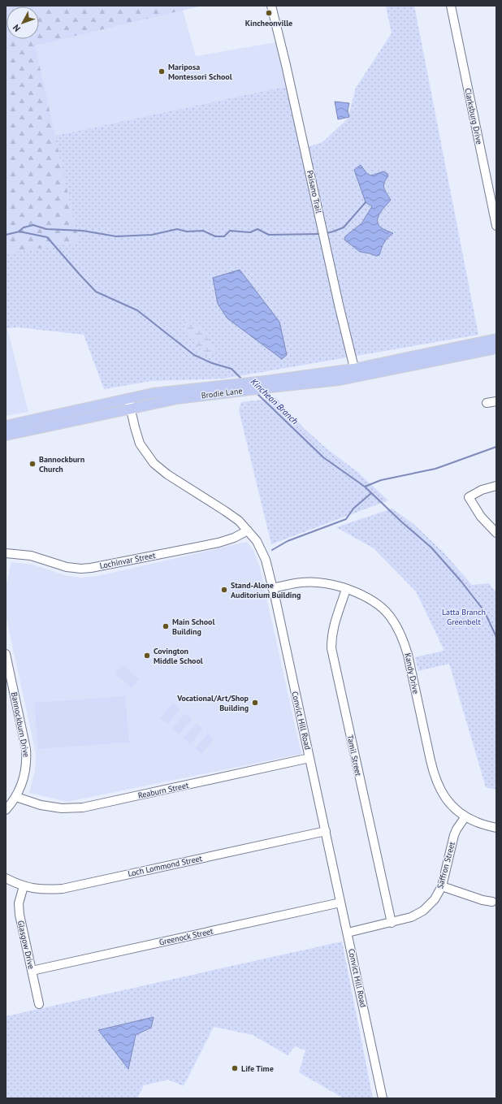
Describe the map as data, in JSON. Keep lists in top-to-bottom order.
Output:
{
  "streets": {
    "main road": ["Brodie Lane"],
    "street": [
      "Clarksburg Drive",
      "Paisano Trail",
      "Lochinvar Street",
      "Kandy Drive",
      "Convict Hill Road",
      "Bannockburn Drive",
      "Tamil Street",
      "Reaburn Street",
      "Saffron Street",
      "Loch Lommond Street",
      "Greenock Street",
      "Glasgow Drive"
    ]
  },
  "crossings": [
    ["Paisano Trail", "Brodie Lane"],
    ["Brodie Lane", "Convict Hill Road"],
    ["Lochinvar Street", "Convict Hill Road"],
    ["Kandy Drive", "Convict Hill Road"],
    ["Kandy Drive", "Tamil Street"],
    ["Kandy Drive", "Saffron Street"],
    ["Convict Hill Road", "Reaburn Street"],
    ["Convict Hill Road", "Saffron Street"],
    ["Convict Hill Road", "Loch Lommond Street"],
    ["Convict Hill Road", "Greenock Street"],
    ["Bannockburn Drive", "Reaburn Street"],
    ["Tamil Street", "Saffron Street"],
    ["Loch Lommond Street", "Glasgow Drive"],
    ["Greenock Street", "Glasgow Drive"]
  ],
  "water": ["Kincheon Branch"],
  "parks": ["Latta Branch Greenbelt"],
  "places": [
    "Kincheonville",
    "Mariposa Montessori School",
    "Bannockburn Church",
    "Stand-Alone Auditorium Building",
    "Main School Building",
    "Covington Middle School",
    "Vocational/Art/Shop Building",
    "Life Time"
  ],
  "north": "bottom left"
}
